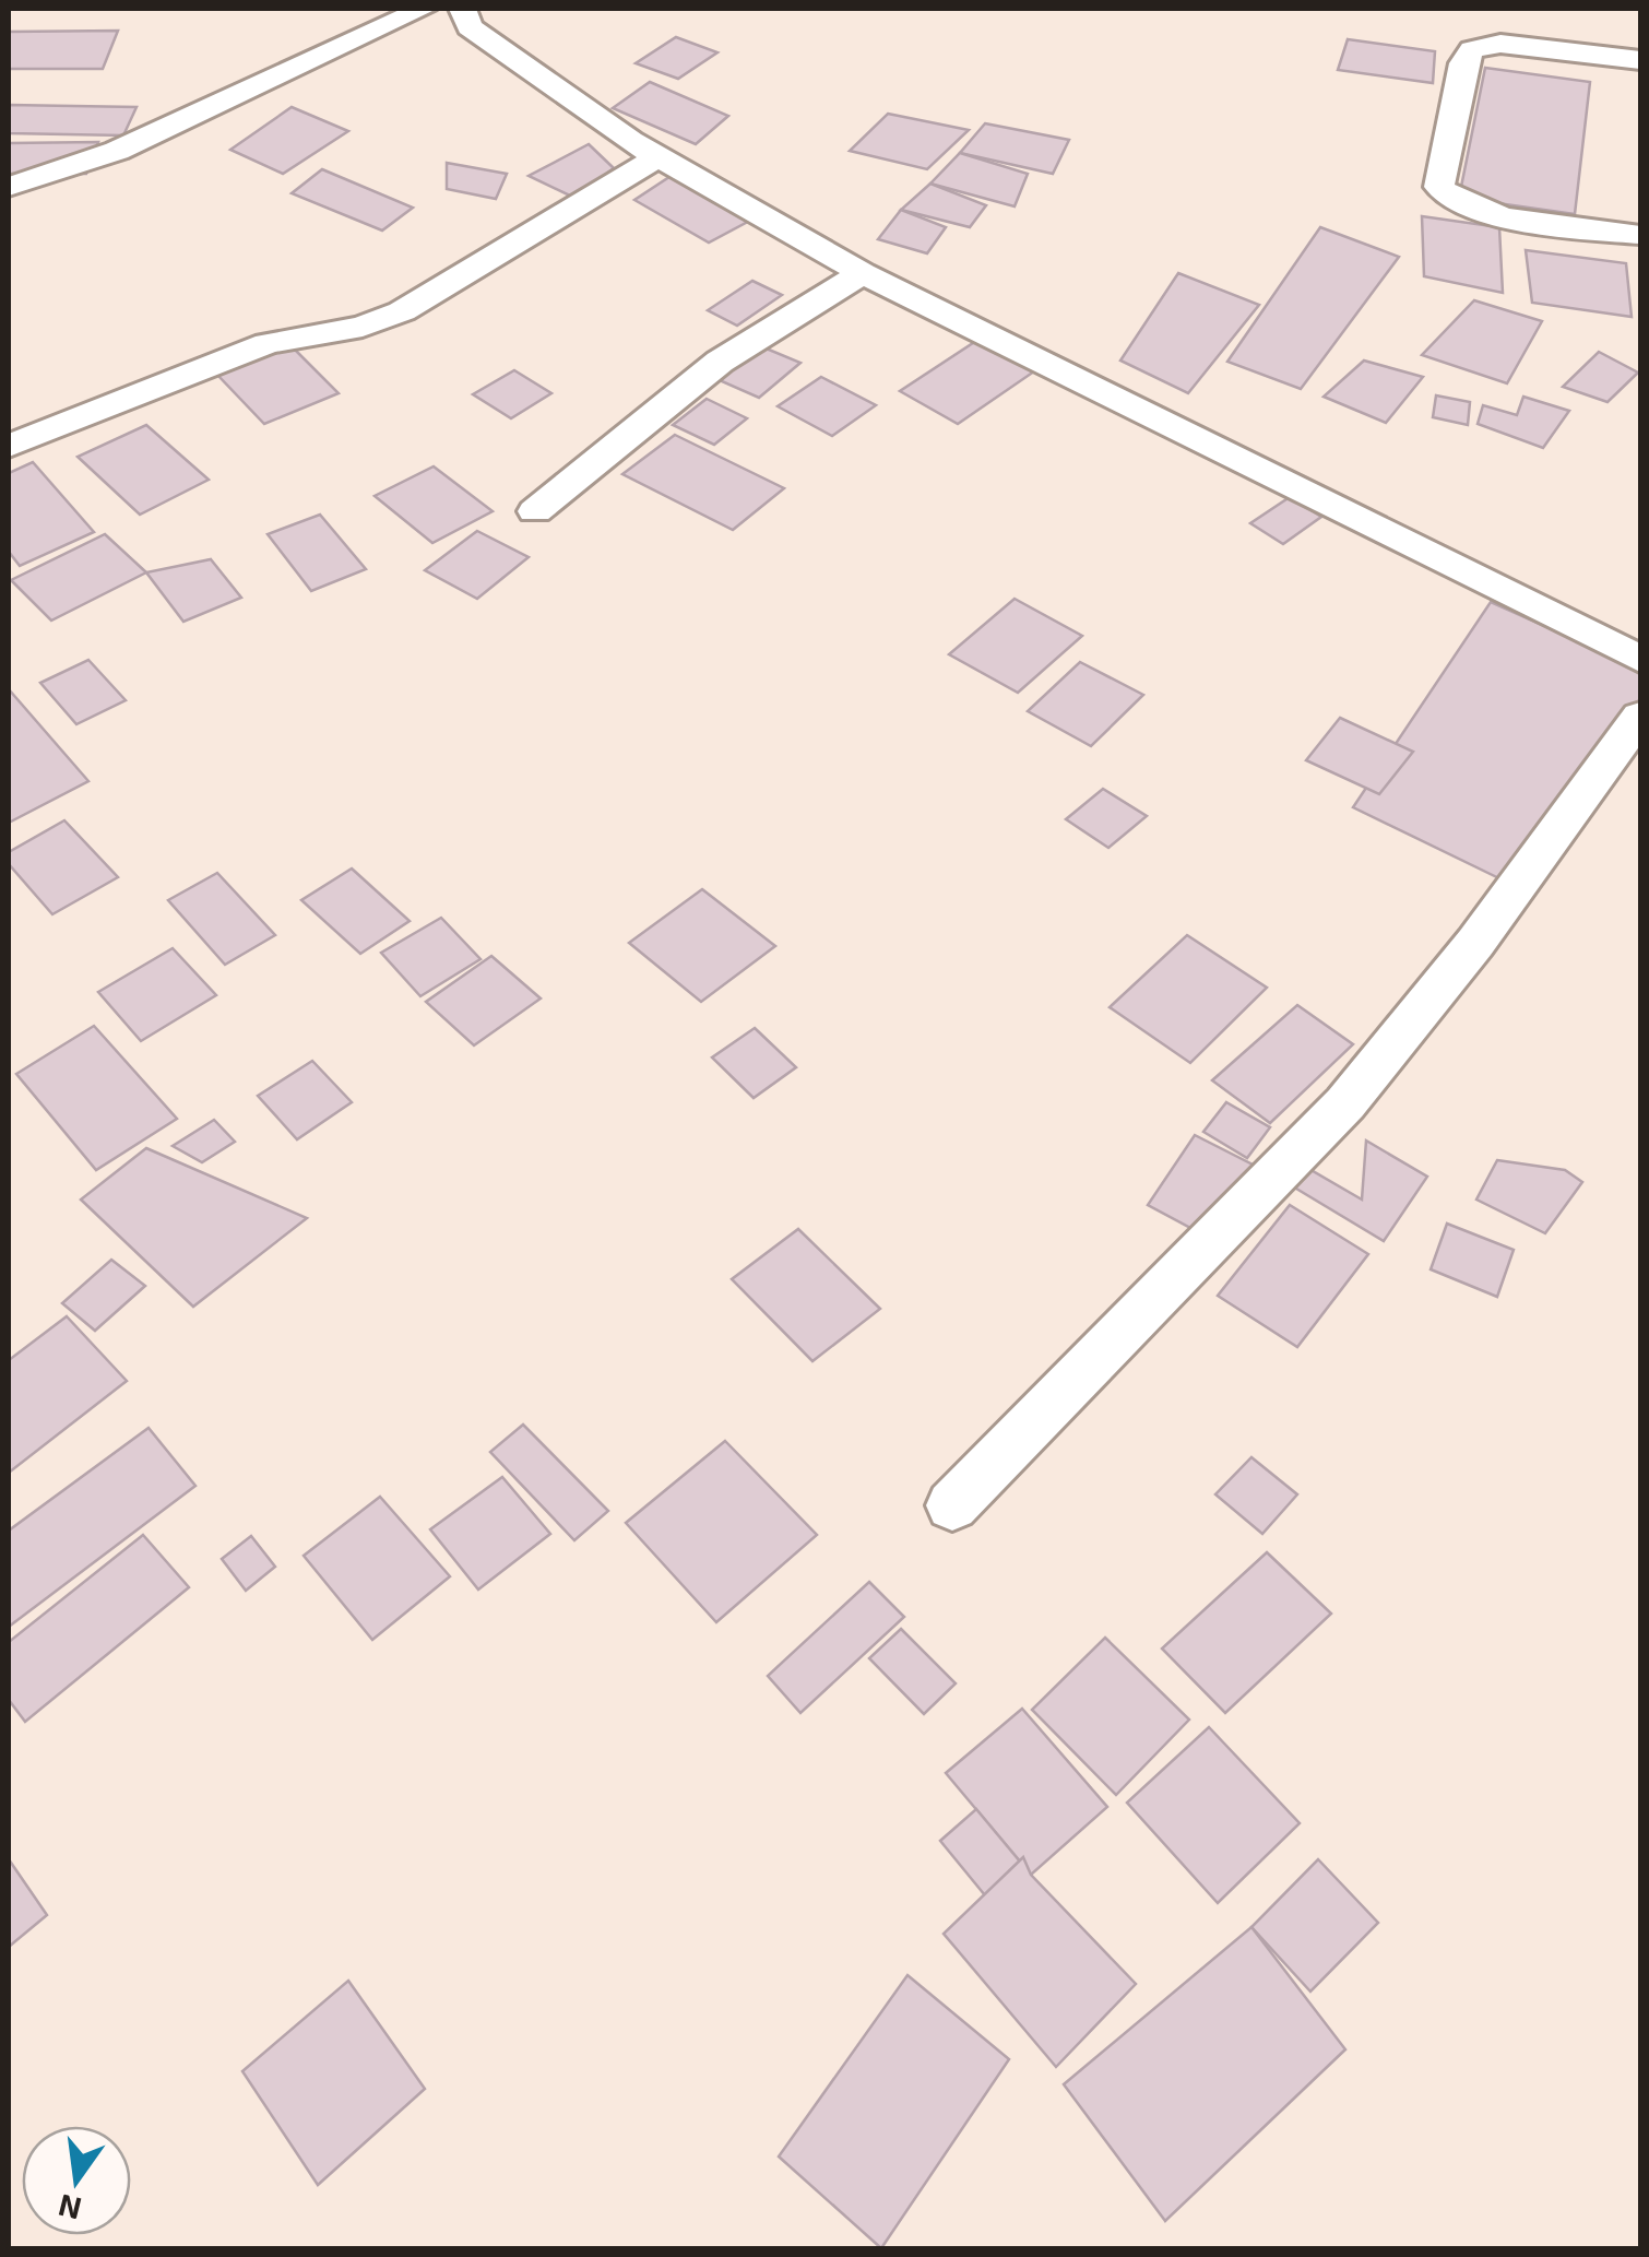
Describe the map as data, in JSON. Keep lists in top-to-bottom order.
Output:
{
  "north": "bottom"
}
